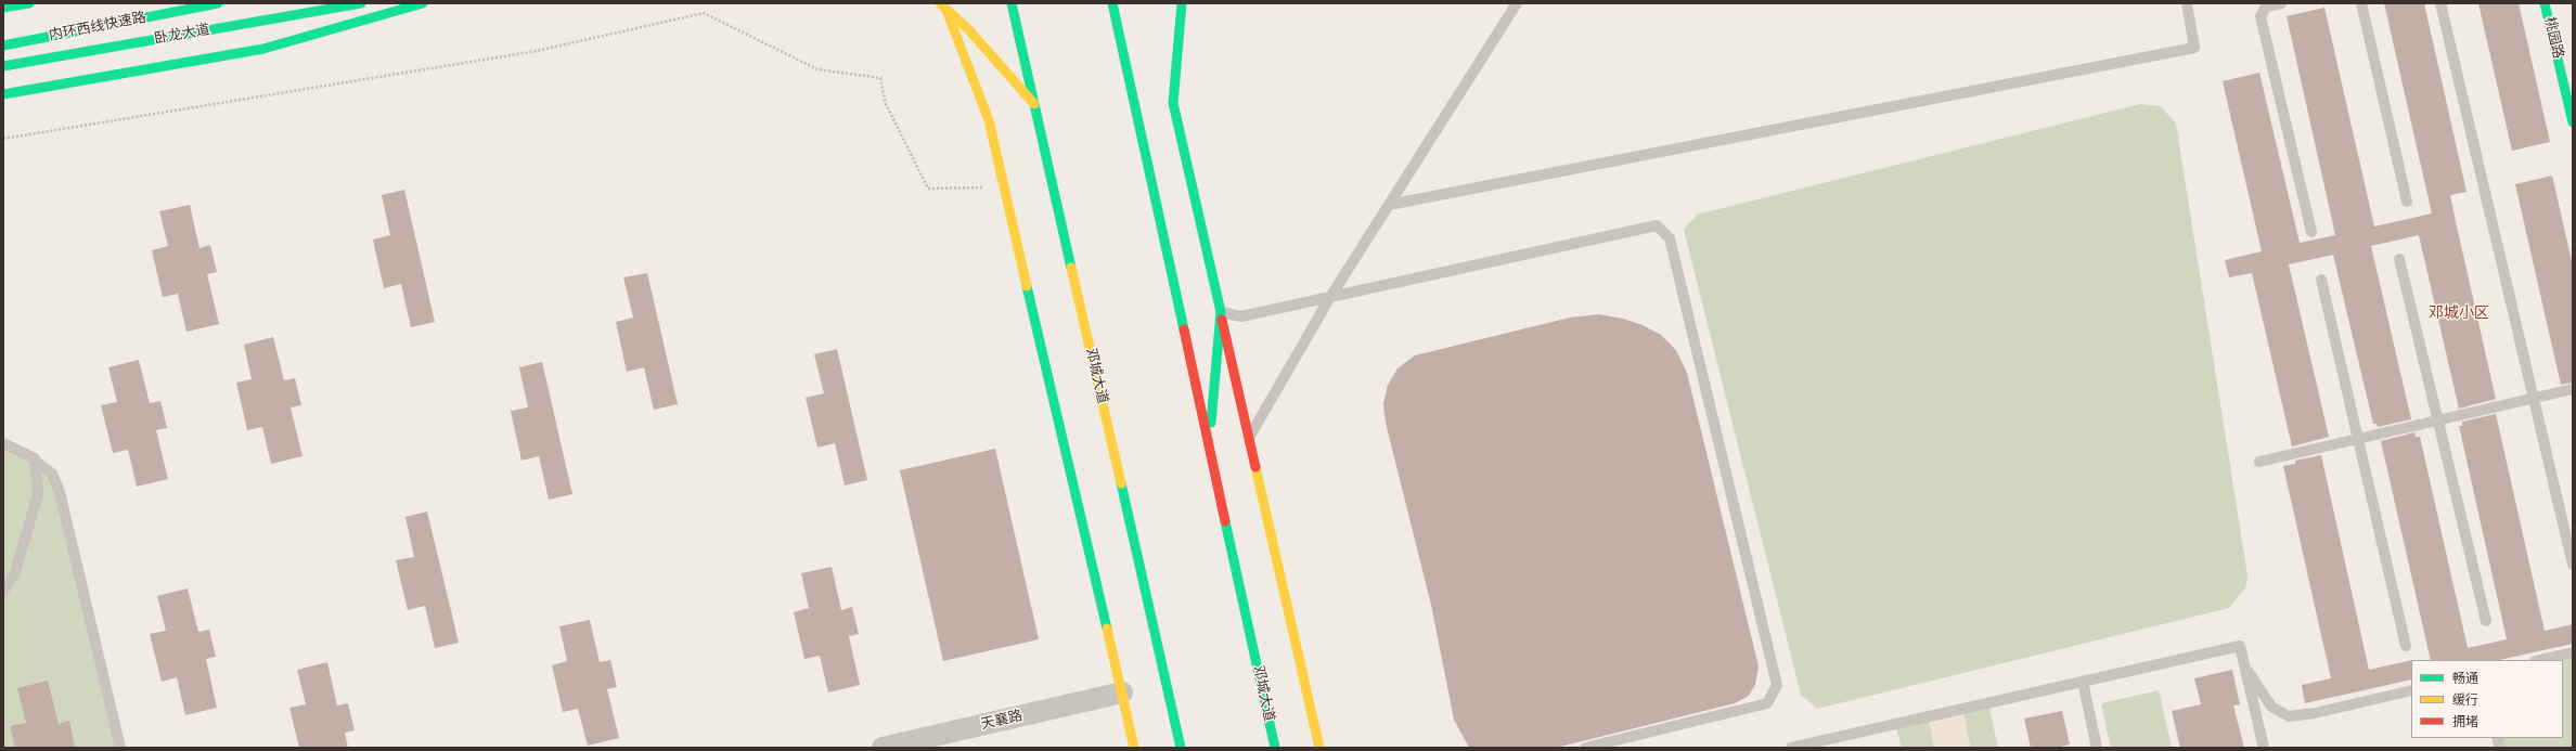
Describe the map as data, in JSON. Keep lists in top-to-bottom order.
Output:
{
  "streets": {
    "main road": [
      "内环西线快速路",
      "卧龙大道",
      "桃园路",
      "邓城大道"
    ],
    "street": ["天襄路"]
  },
  "districts": ["邓城小区"],
  "legend": ["畅通", "缓行", "拥堵"]
}
